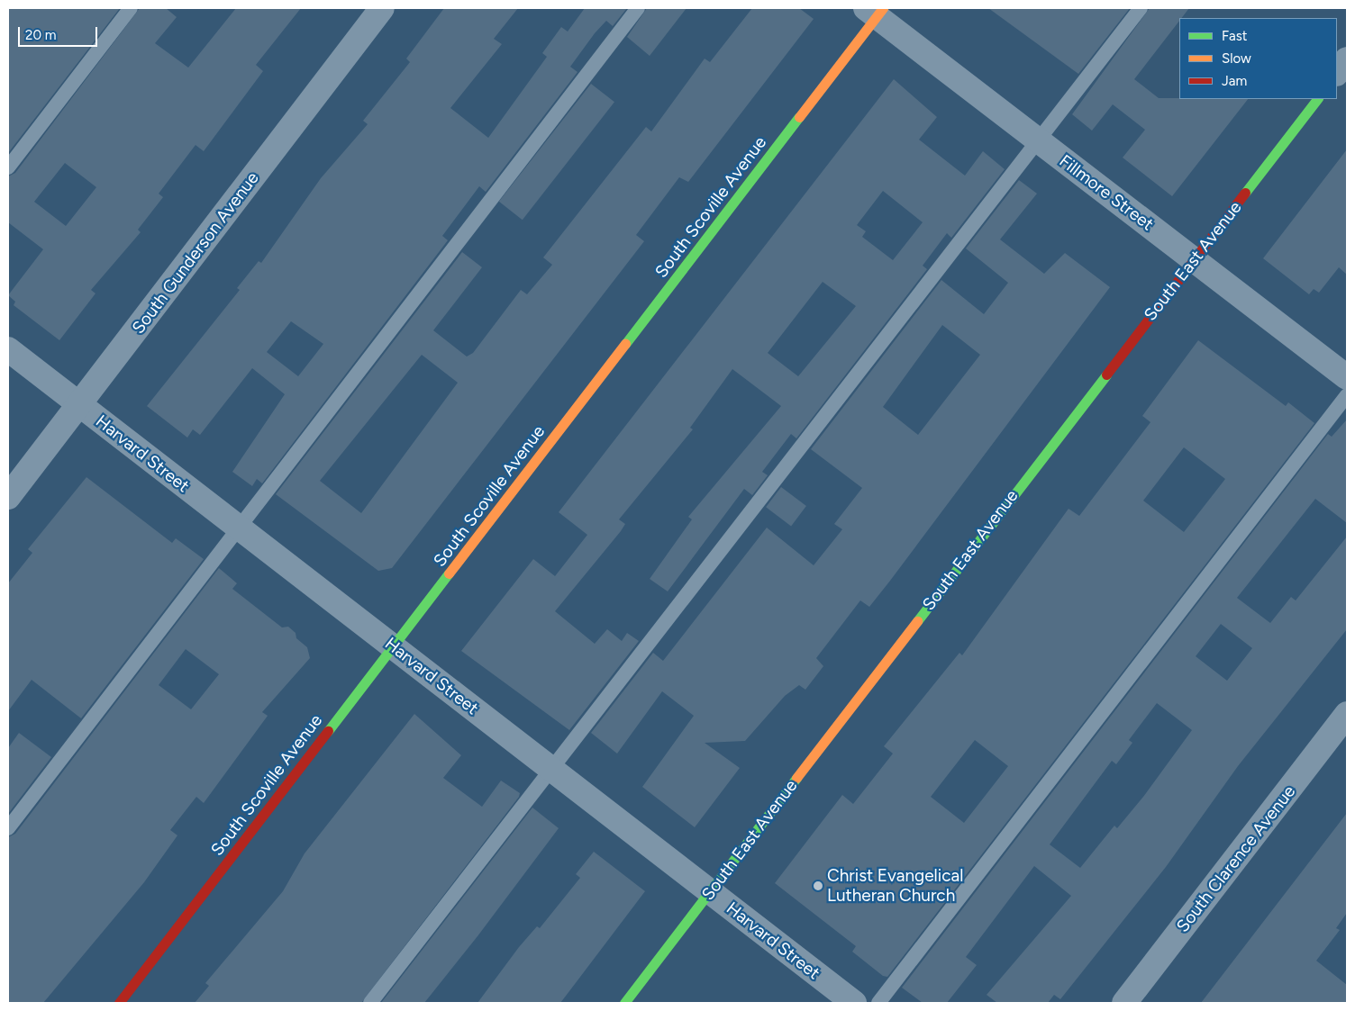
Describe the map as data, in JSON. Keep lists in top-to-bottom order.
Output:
{
  "streets": {
    "street": [
      "Fillmore Street",
      "South Scoville Avenue",
      "South Gunderson Avenue",
      "South East Avenue",
      "Harvard Street",
      "South Clarence Avenue"
    ]
  },
  "crossings": [
    ["Fillmore Street", "South Scoville Avenue"],
    ["Fillmore Street", "South East Avenue"],
    ["South Scoville Avenue", "Harvard Street"],
    ["South Gunderson Avenue", "Harvard Street"],
    ["South East Avenue", "Harvard Street"]
  ],
  "places": ["Christ Evangelical Lutheran Church"],
  "legend": ["Fast", "Slow", "Jam"],
  "scale_bar": "20 m"
}
